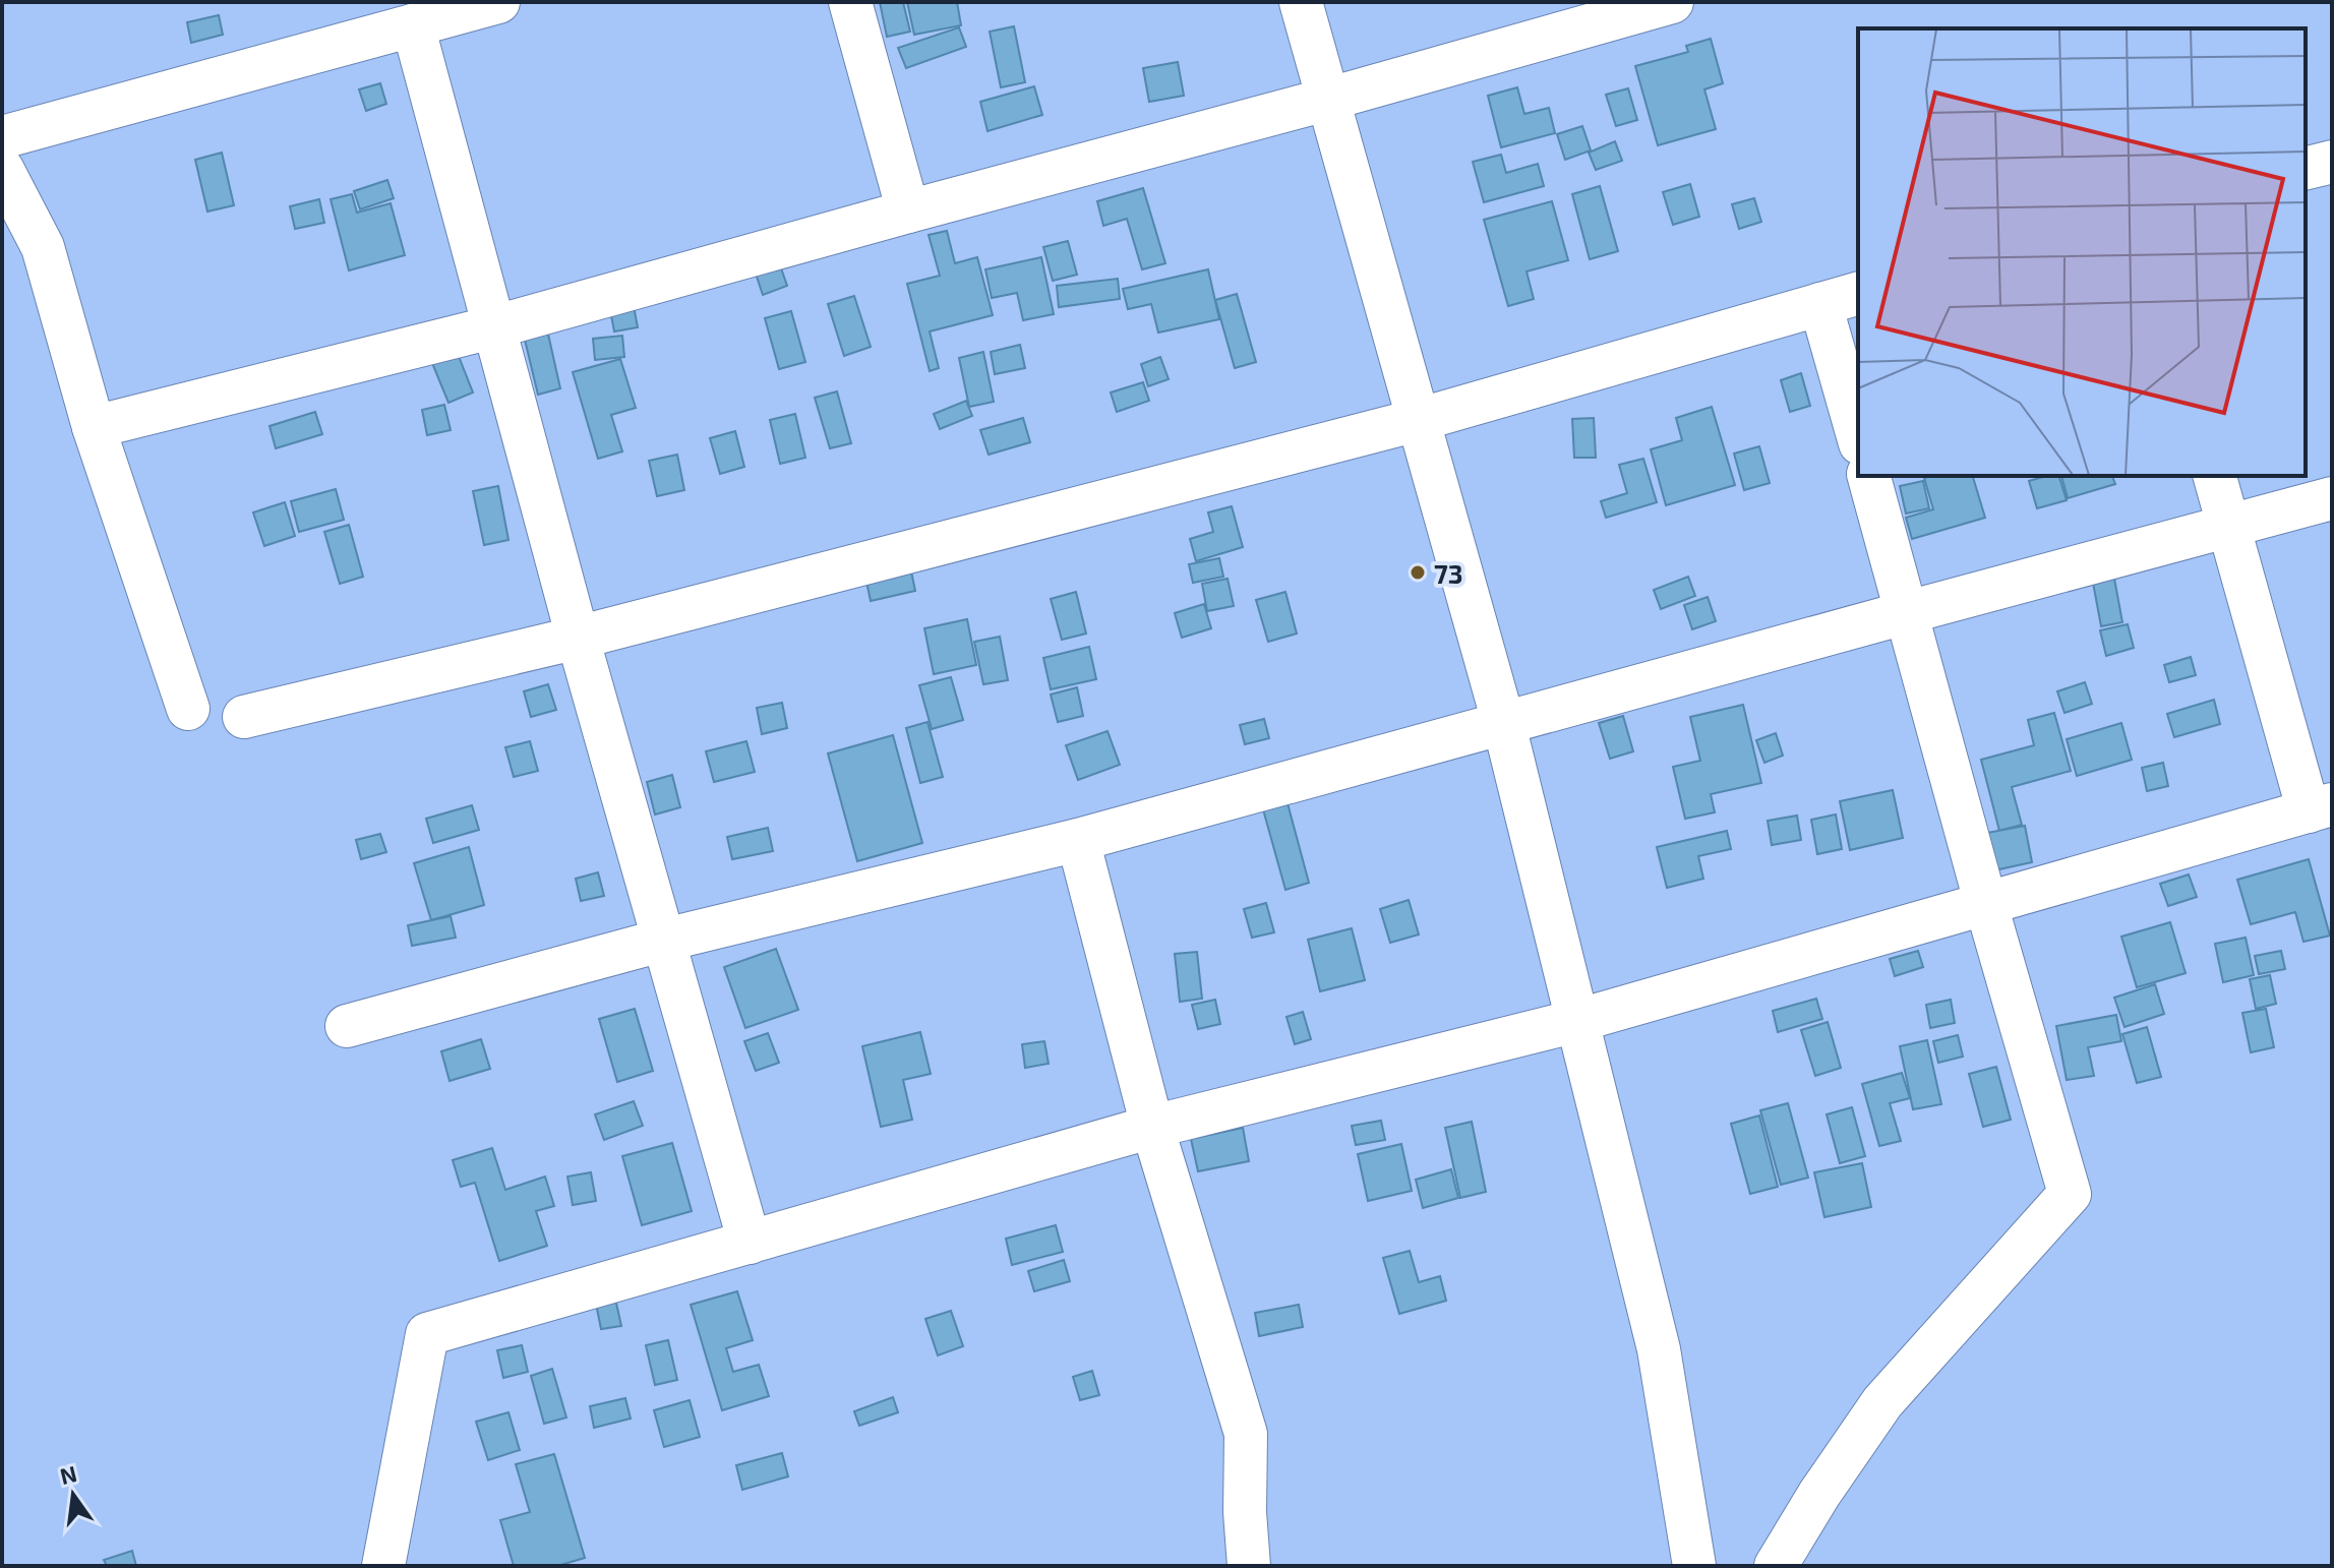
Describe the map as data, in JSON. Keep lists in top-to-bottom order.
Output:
{
  "places": ["73"],
  "north": "top"
}
